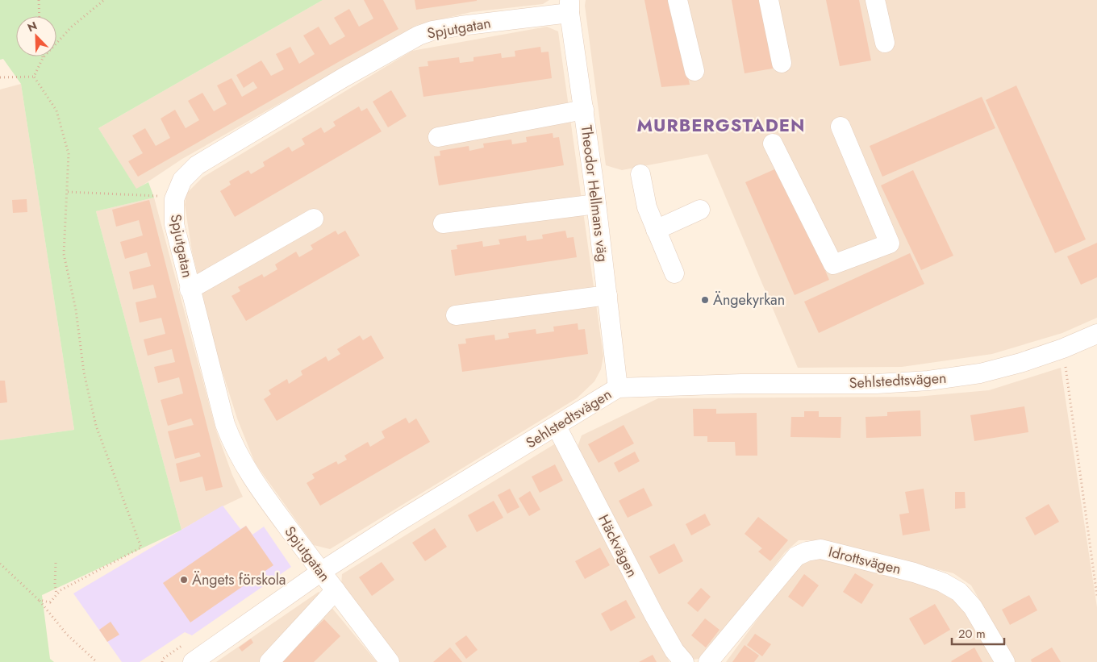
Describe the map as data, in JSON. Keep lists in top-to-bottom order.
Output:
{
  "streets": {
    "street": [
      "Spjutgatan",
      "Theodor Hellmans väg",
      "Sehlstedtsvägen",
      "Häckvägen",
      "Idrottsvägen"
    ]
  },
  "crossings": [
    ["Spjutgatan", "Theodor Hellmans väg"],
    ["Spjutgatan", "Sehlstedtsvägen"],
    ["Theodor Hellmans väg", "Sehlstedtsvägen"],
    ["Sehlstedtsvägen", "Häckvägen"]
  ],
  "districts": ["MURBERGSTADEN"],
  "places": ["Ängekyrkan", "Ängets förskola"],
  "scale_bar": "20 m",
  "north": "top left"
}
